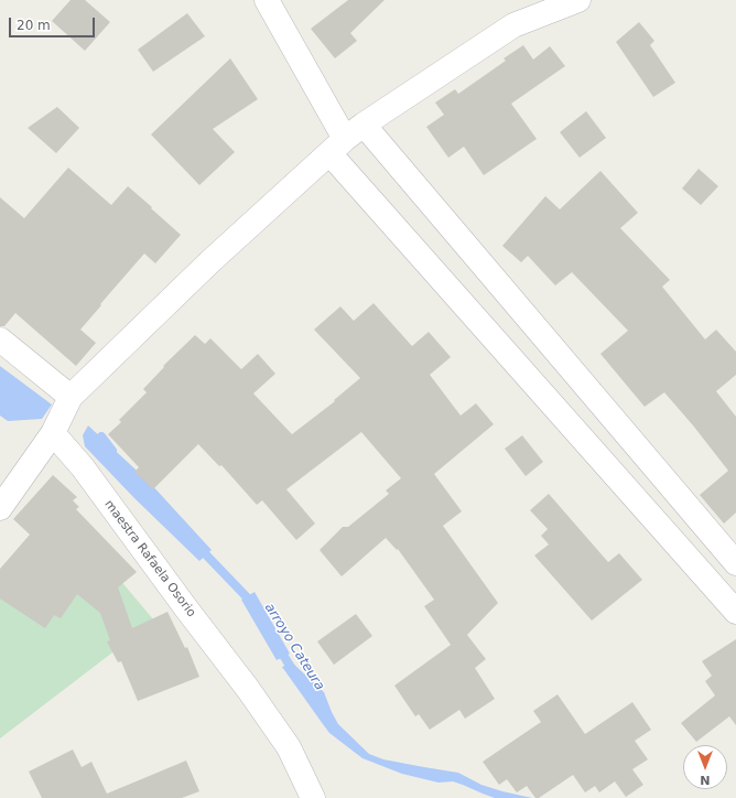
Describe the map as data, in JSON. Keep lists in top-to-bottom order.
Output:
{
  "streets": {
    "street": ["maestra Rafaela Osorio"]
  },
  "water": ["arroyo Cateura"],
  "scale_bar": "20 m",
  "north": "bottom"
}
